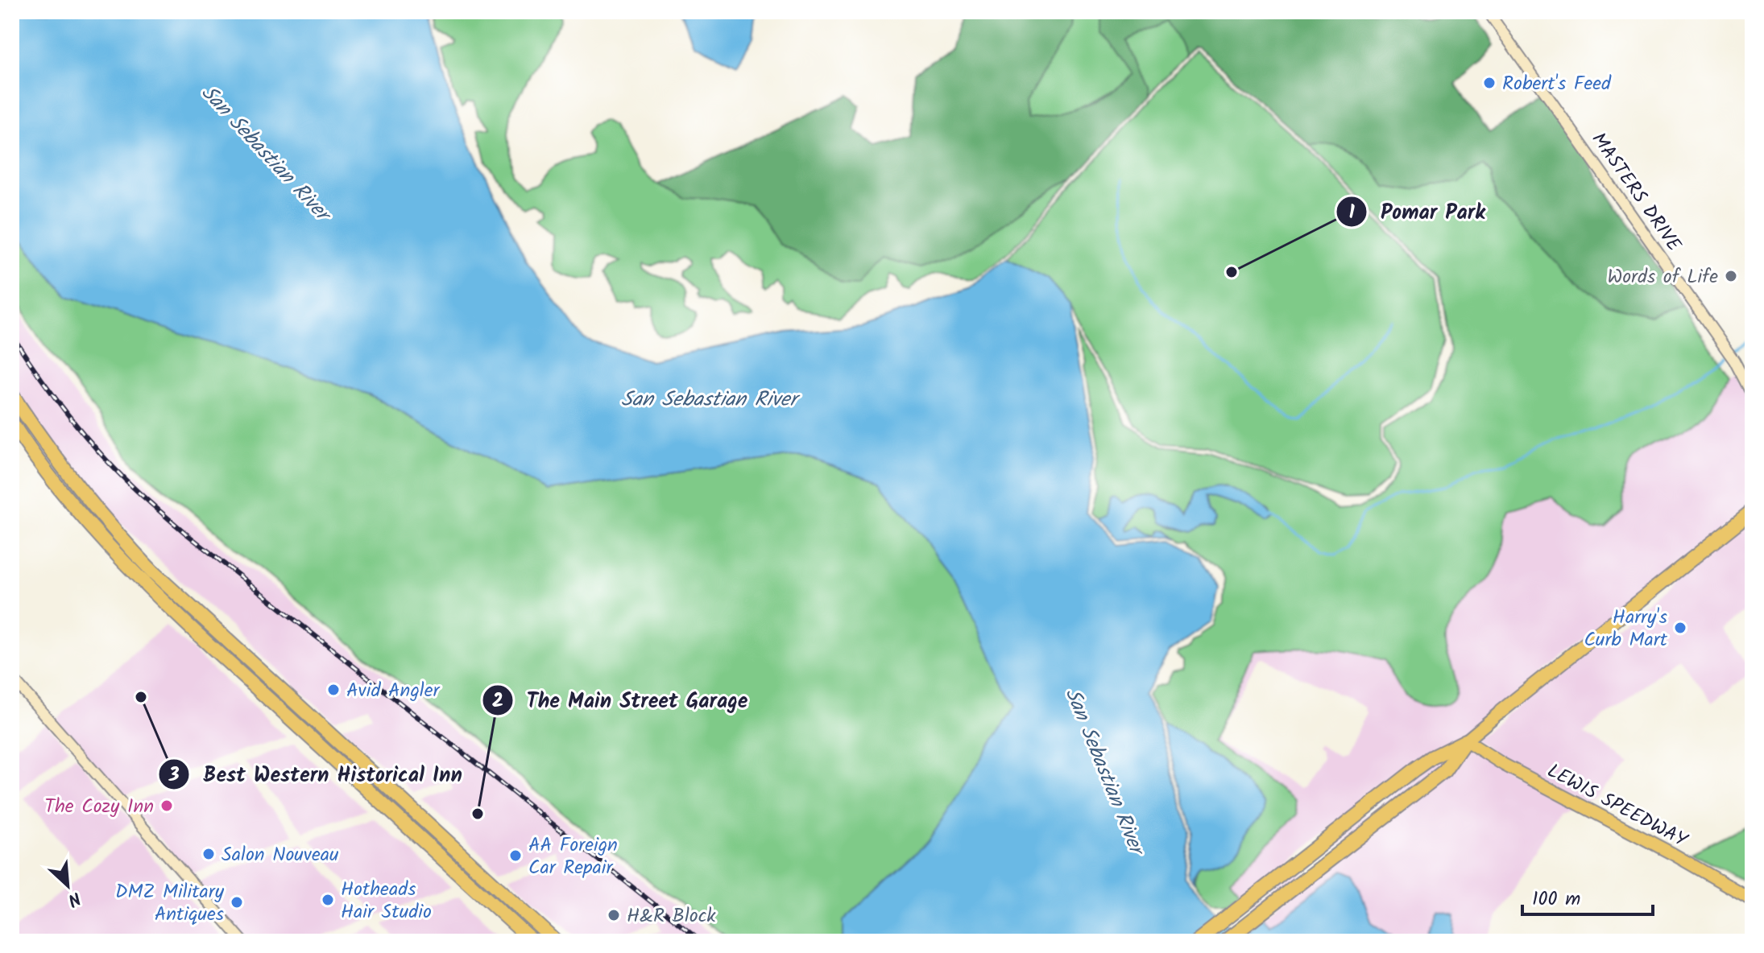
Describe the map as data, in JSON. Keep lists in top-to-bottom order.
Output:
{
  "streets": {
    "main road": ["LEWIS SPEEDWAY"],
    "street": ["MASTERS DRIVE"]
  },
  "water": ["San Sebastian River"],
  "places": [
    "Robert's Feed",
    "Pomar Park",
    "Words of Life",
    "Harry's Curb Mart",
    "Avid Angler",
    "Best Western Historical Inn",
    "The Cozy Inn",
    "The Main Street Garage",
    "Salon Nouveau",
    "AA Foreign Car Repair",
    "Hotheads Hair Studio",
    "DMZ Military Antiques",
    "H&R Block"
  ],
  "scale_bar": "100 m",
  "north": "bottom right"
}
